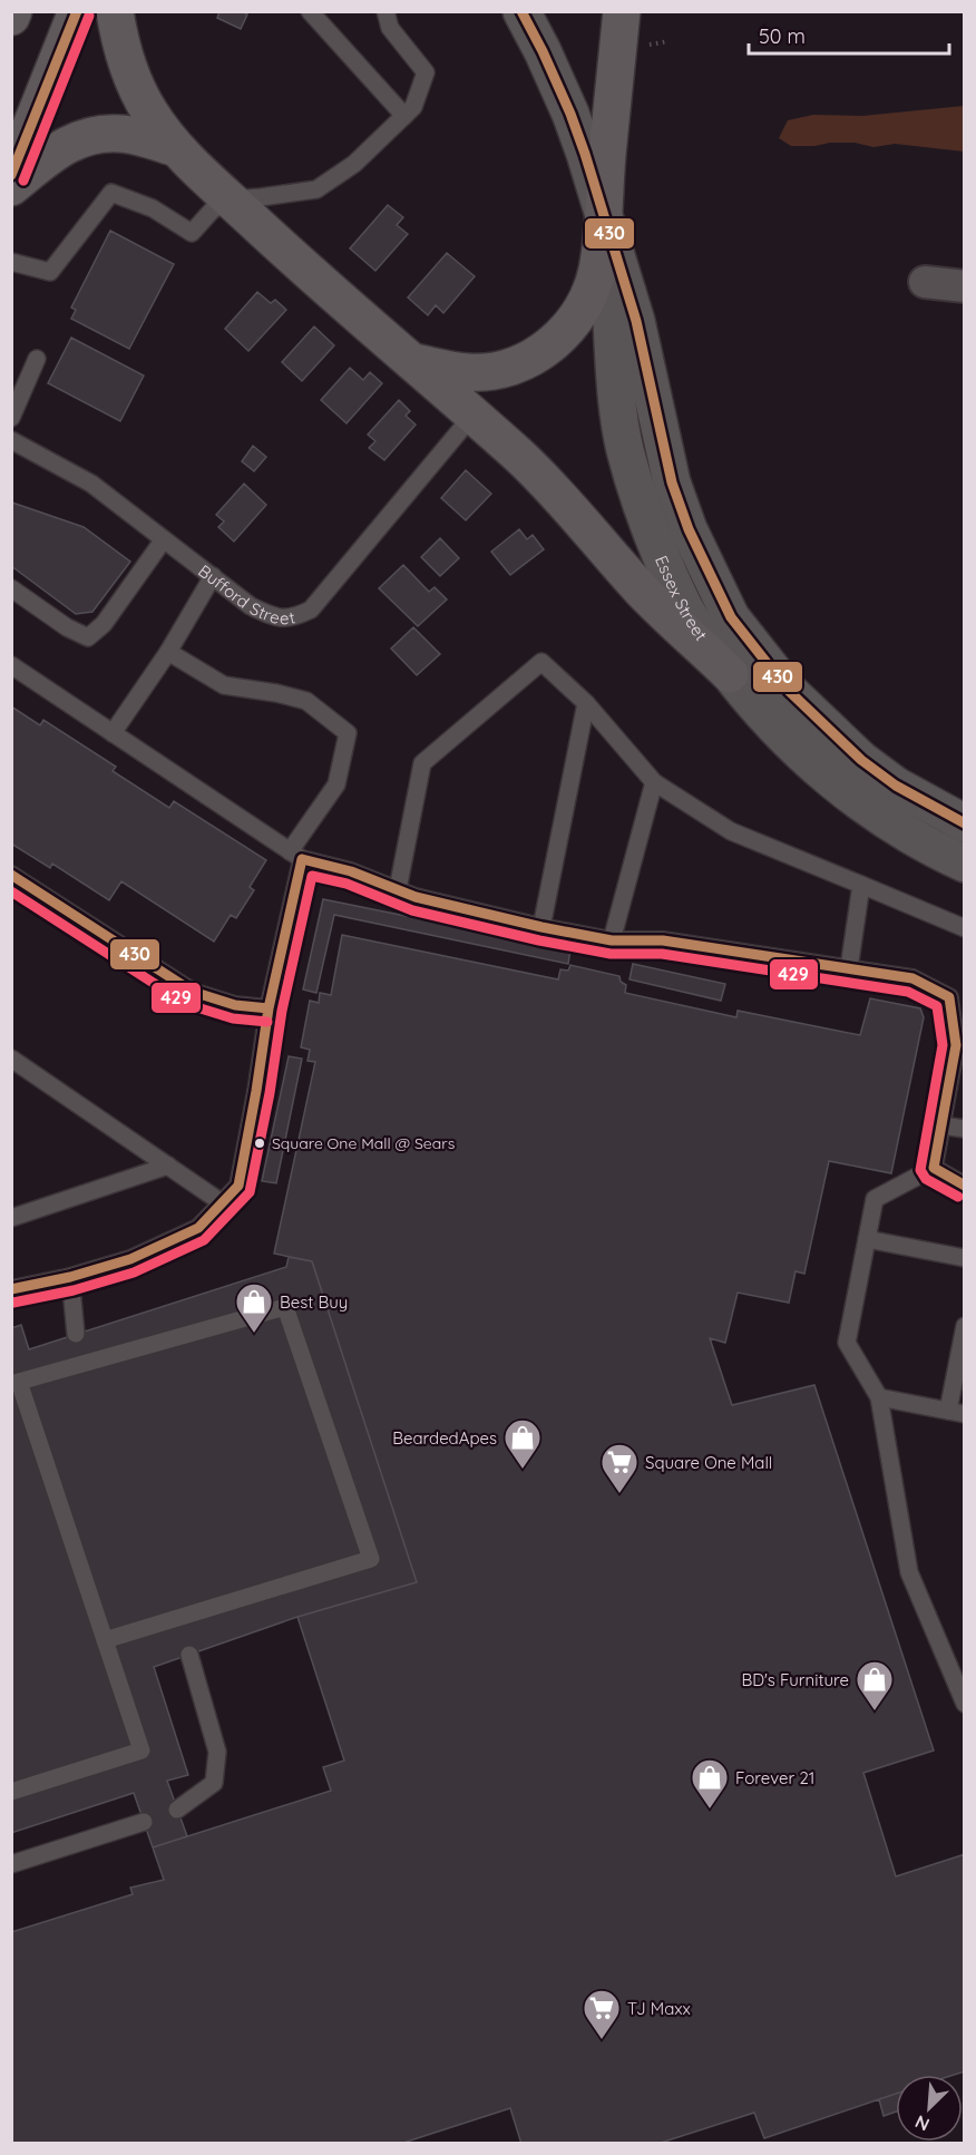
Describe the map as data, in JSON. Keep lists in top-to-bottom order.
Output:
{
  "streets": {
    "main road": ["Essex Street"],
    "lane": ["Bufford Street"]
  },
  "places": {
    "other": ["Square One Mall @ Sears"],
    "shop": [
      "Best Buy",
      "BeardedApes",
      "BD's Furniture",
      "Forever 21"
    ],
    "supermarket": ["Square One Mall", "TJ Maxx"]
  },
  "lines": ["transit line 430", "transit line 429"],
  "scale_bar": "50 m",
  "north": "bottom left"
}
